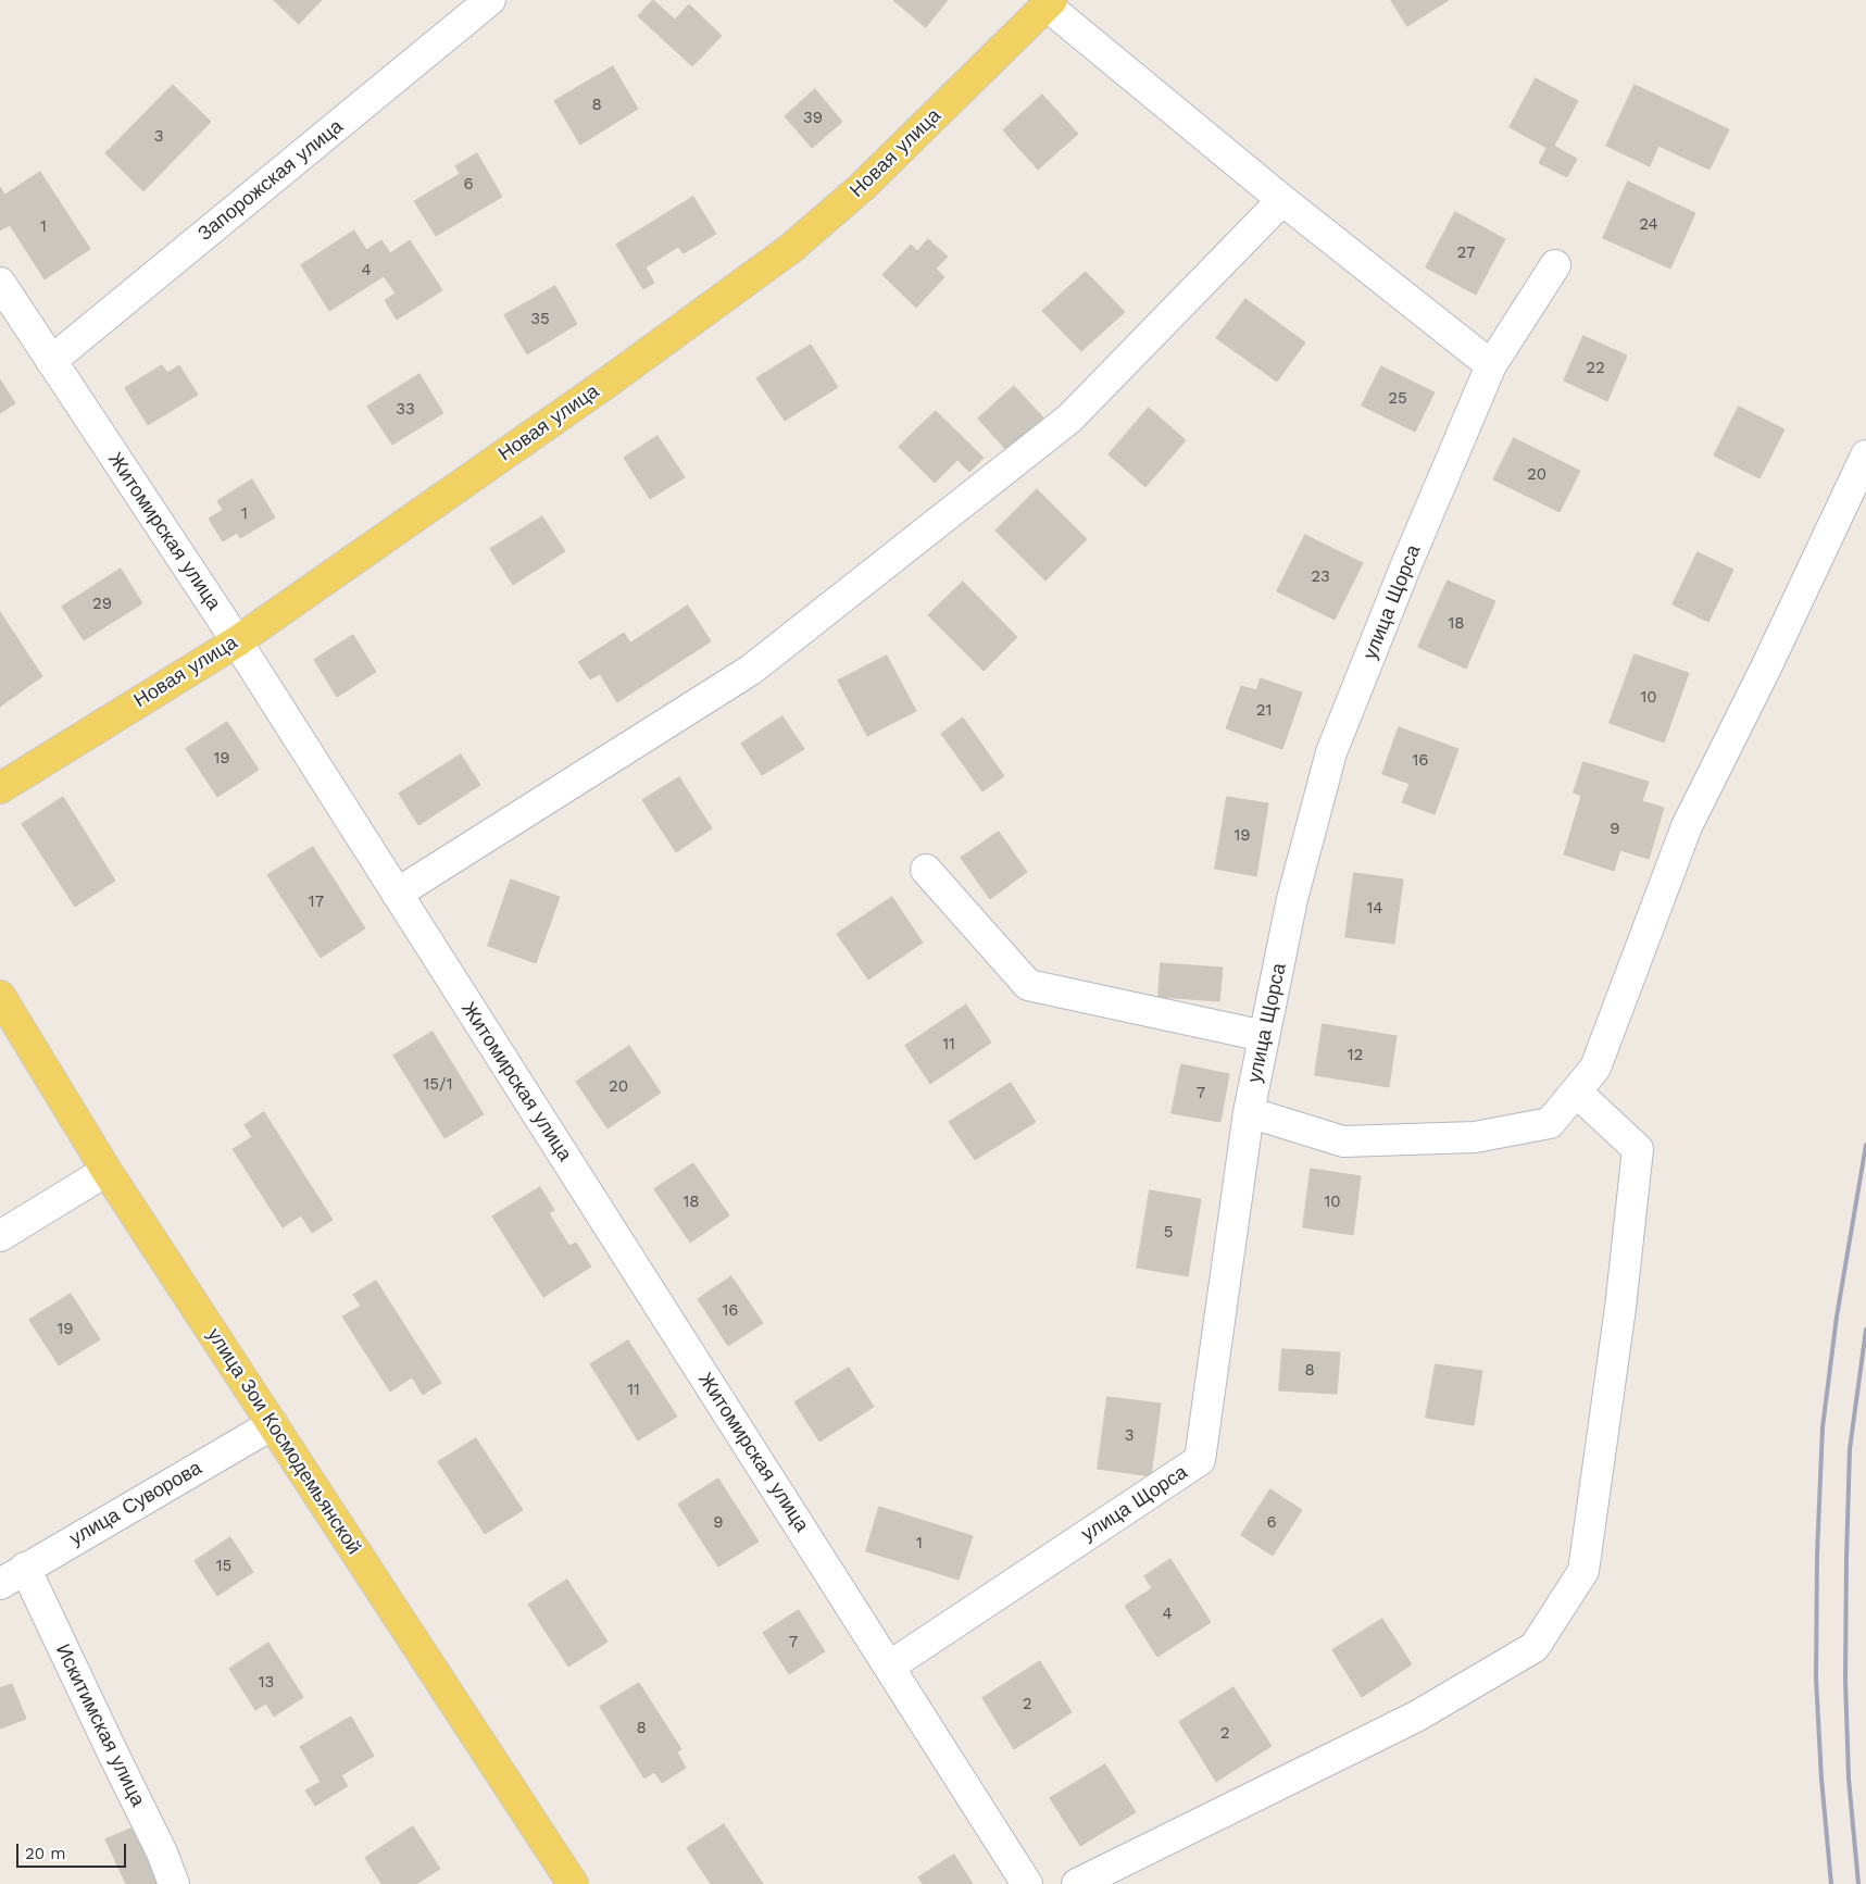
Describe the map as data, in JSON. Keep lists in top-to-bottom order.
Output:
{
  "streets": {
    "main road": ["Новая улица", "улица Зои Космодемьянской"],
    "street": [
      "Запорожская улица",
      "Житомирская улица",
      "улица Щорса",
      "улица Суворова",
      "Искитимская улица"
    ]
  },
  "crossings": [
    ["Новая улица", "Житомирская улица"],
    ["Запорожская улица", "Житомирская улица"],
    ["Житомирская улица", "улица Щорса"],
    ["улица Зои Космодемьянской", "улица Суворова"],
    ["улица Суворова", "Искитимская улица"]
  ],
  "house_numbers": [
    "8",
    "39",
    "3",
    "6",
    "24",
    "1",
    "27",
    "4",
    "35",
    "22",
    "25",
    "33",
    "20",
    "1",
    "23",
    "29",
    "18",
    "10",
    "21",
    "19",
    "16",
    "9",
    "19",
    "17",
    "14",
    "11",
    "12",
    "15/1",
    "20",
    "7",
    "18",
    "10",
    "5",
    "16",
    "19",
    "8",
    "11",
    "3",
    "9",
    "6",
    "1",
    "15",
    "4",
    "7",
    "13",
    "2",
    "8",
    "2"
  ],
  "scale_bar": "20 m"
}
